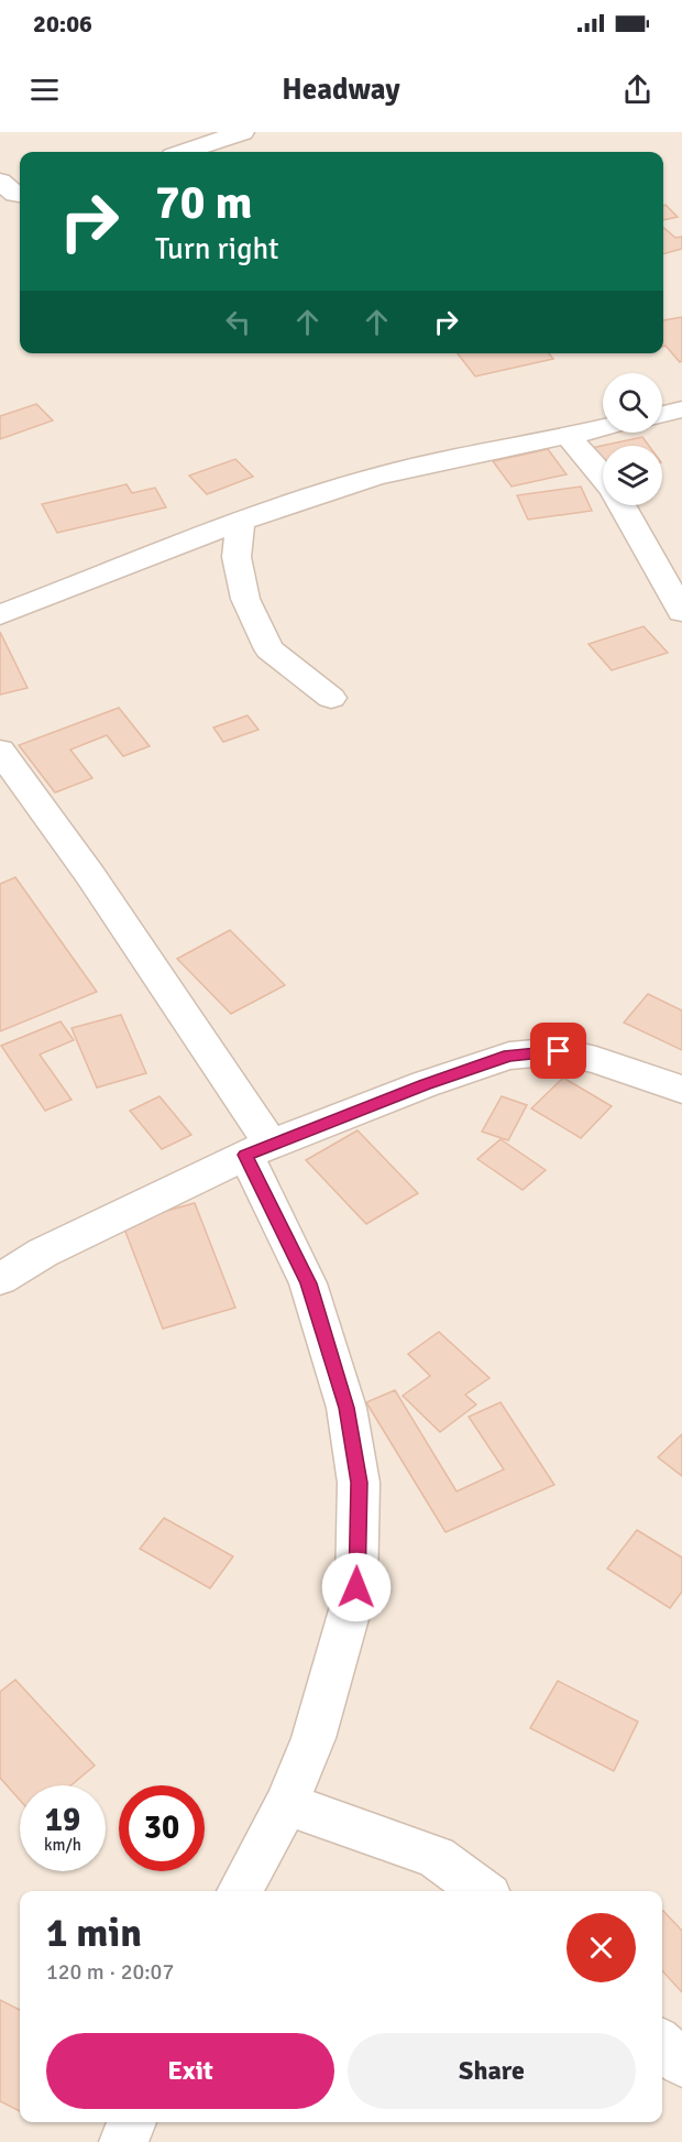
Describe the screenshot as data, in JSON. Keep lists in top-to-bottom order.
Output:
{
  "page": {
    "status": "20:06",
    "header": "Headway",
    "turn": ["70 m", "Turn right"],
    "speed": "19 km/h",
    "limit": "30",
    "heading": ["1 min", "120 m · 20:07"],
    "buttons": ["Exit", "Share"]
  }
}
